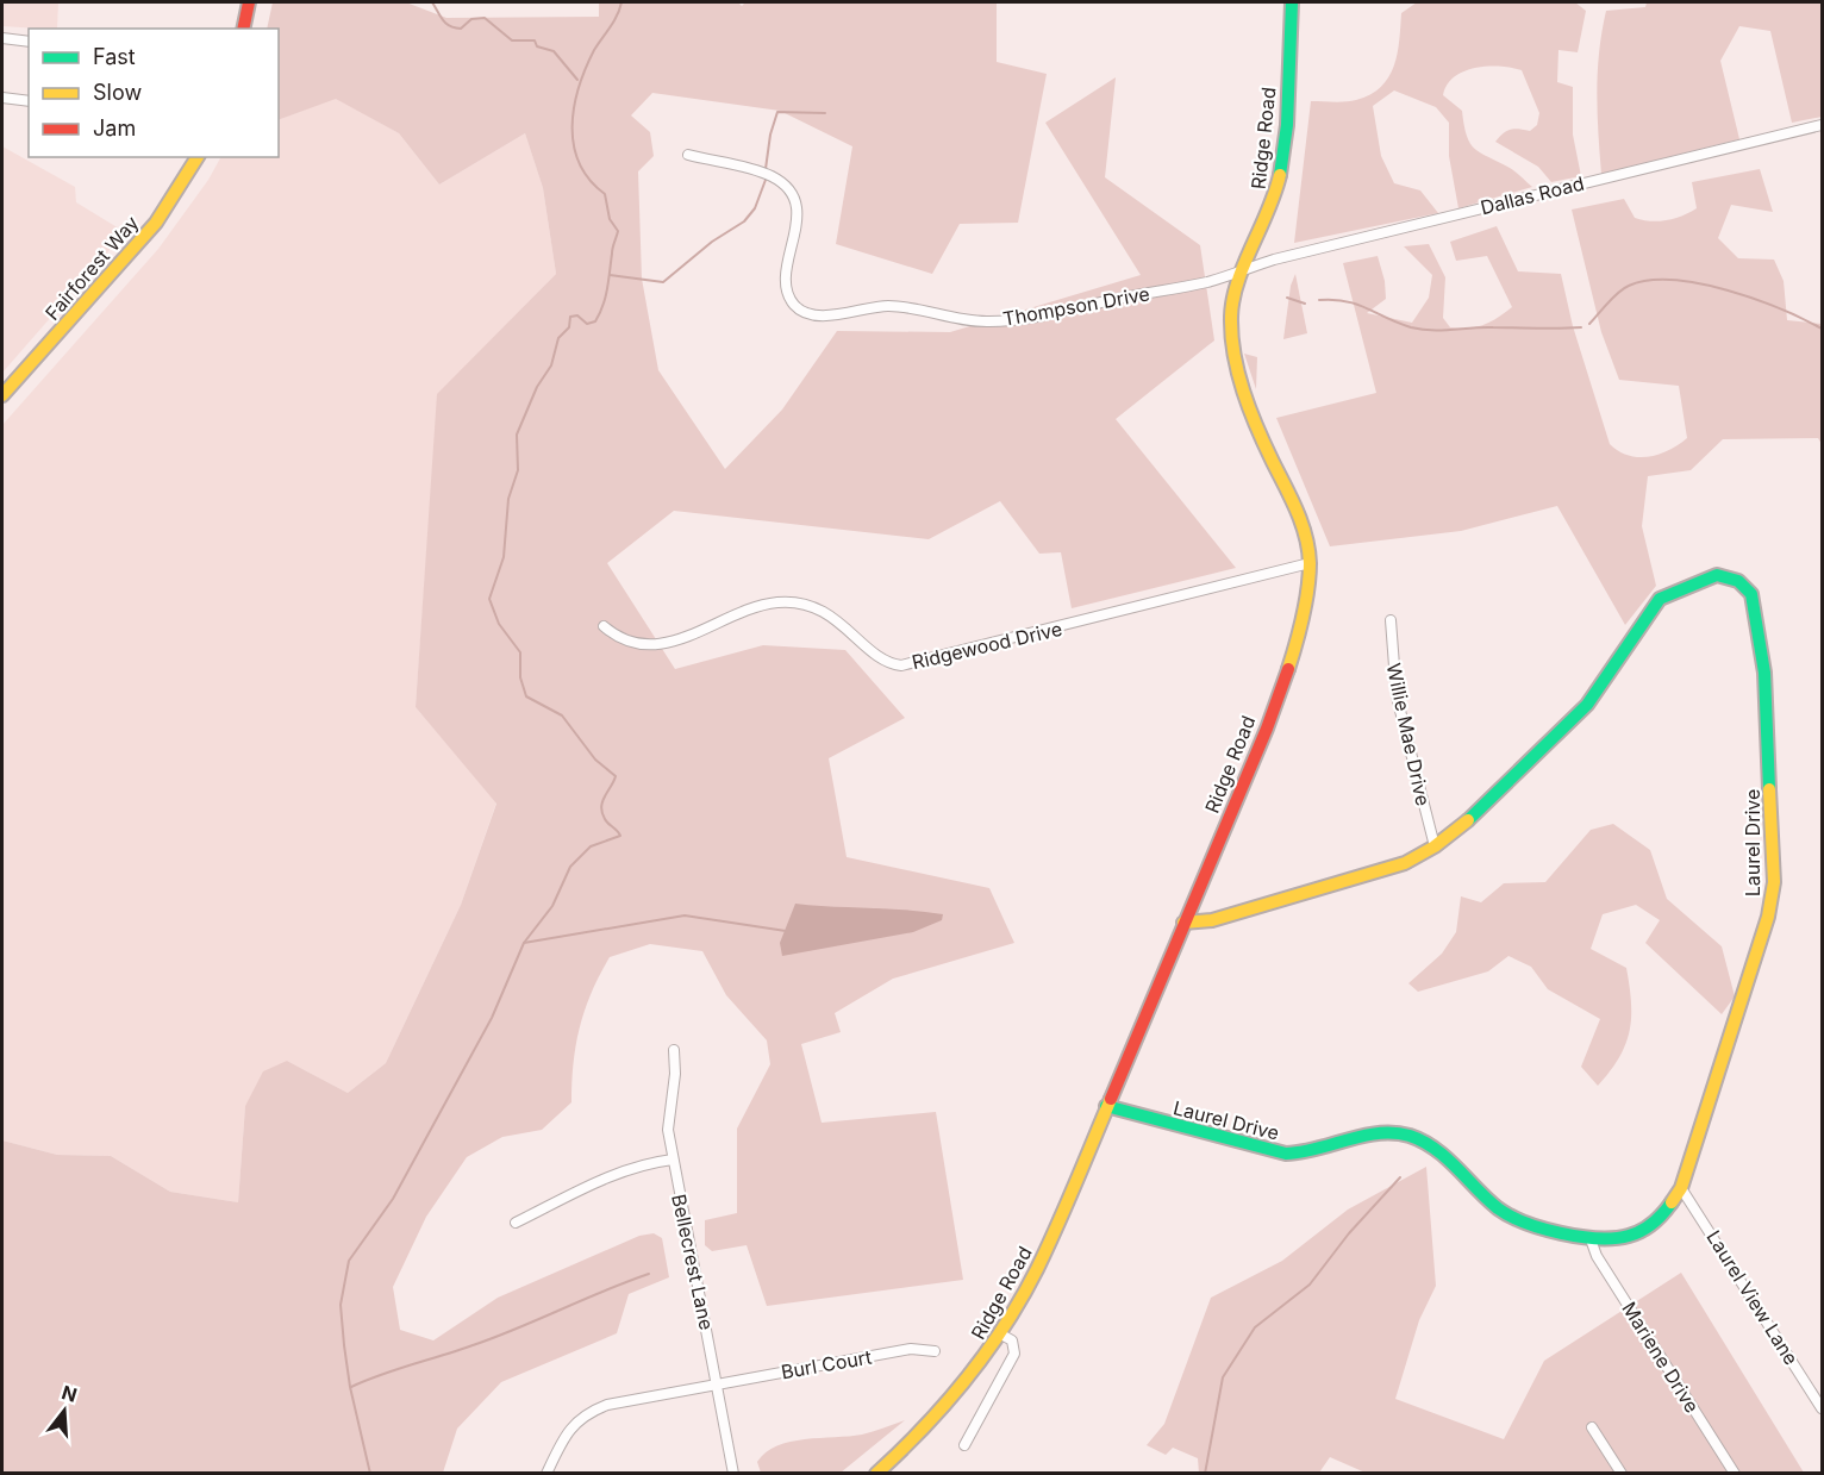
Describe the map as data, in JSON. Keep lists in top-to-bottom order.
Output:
{
  "streets": {
    "street": [
      "Ridge Road",
      "Dallas Road",
      "Fairforest Way",
      "Thompson Drive",
      "Ridgewood Drive",
      "Willie Mae Drive",
      "Laurel Drive",
      "Bellecrest Lane",
      "Laurel View Lane",
      "Mariene Drive",
      "Burl Court"
    ]
  },
  "crossings": [
    ["Ridge Road", "Dallas Road"],
    ["Ridge Road", "Thompson Drive"],
    ["Ridge Road", "Ridgewood Drive"],
    ["Ridge Road", "Laurel Drive"],
    ["Dallas Road", "Thompson Drive"],
    ["Willie Mae Drive", "Laurel Drive"],
    ["Laurel Drive", "Laurel View Lane"],
    ["Laurel Drive", "Mariene Drive"],
    ["Bellecrest Lane", "Burl Court"]
  ],
  "legend": ["Fast", "Slow", "Jam"],
  "north": "top"
}
